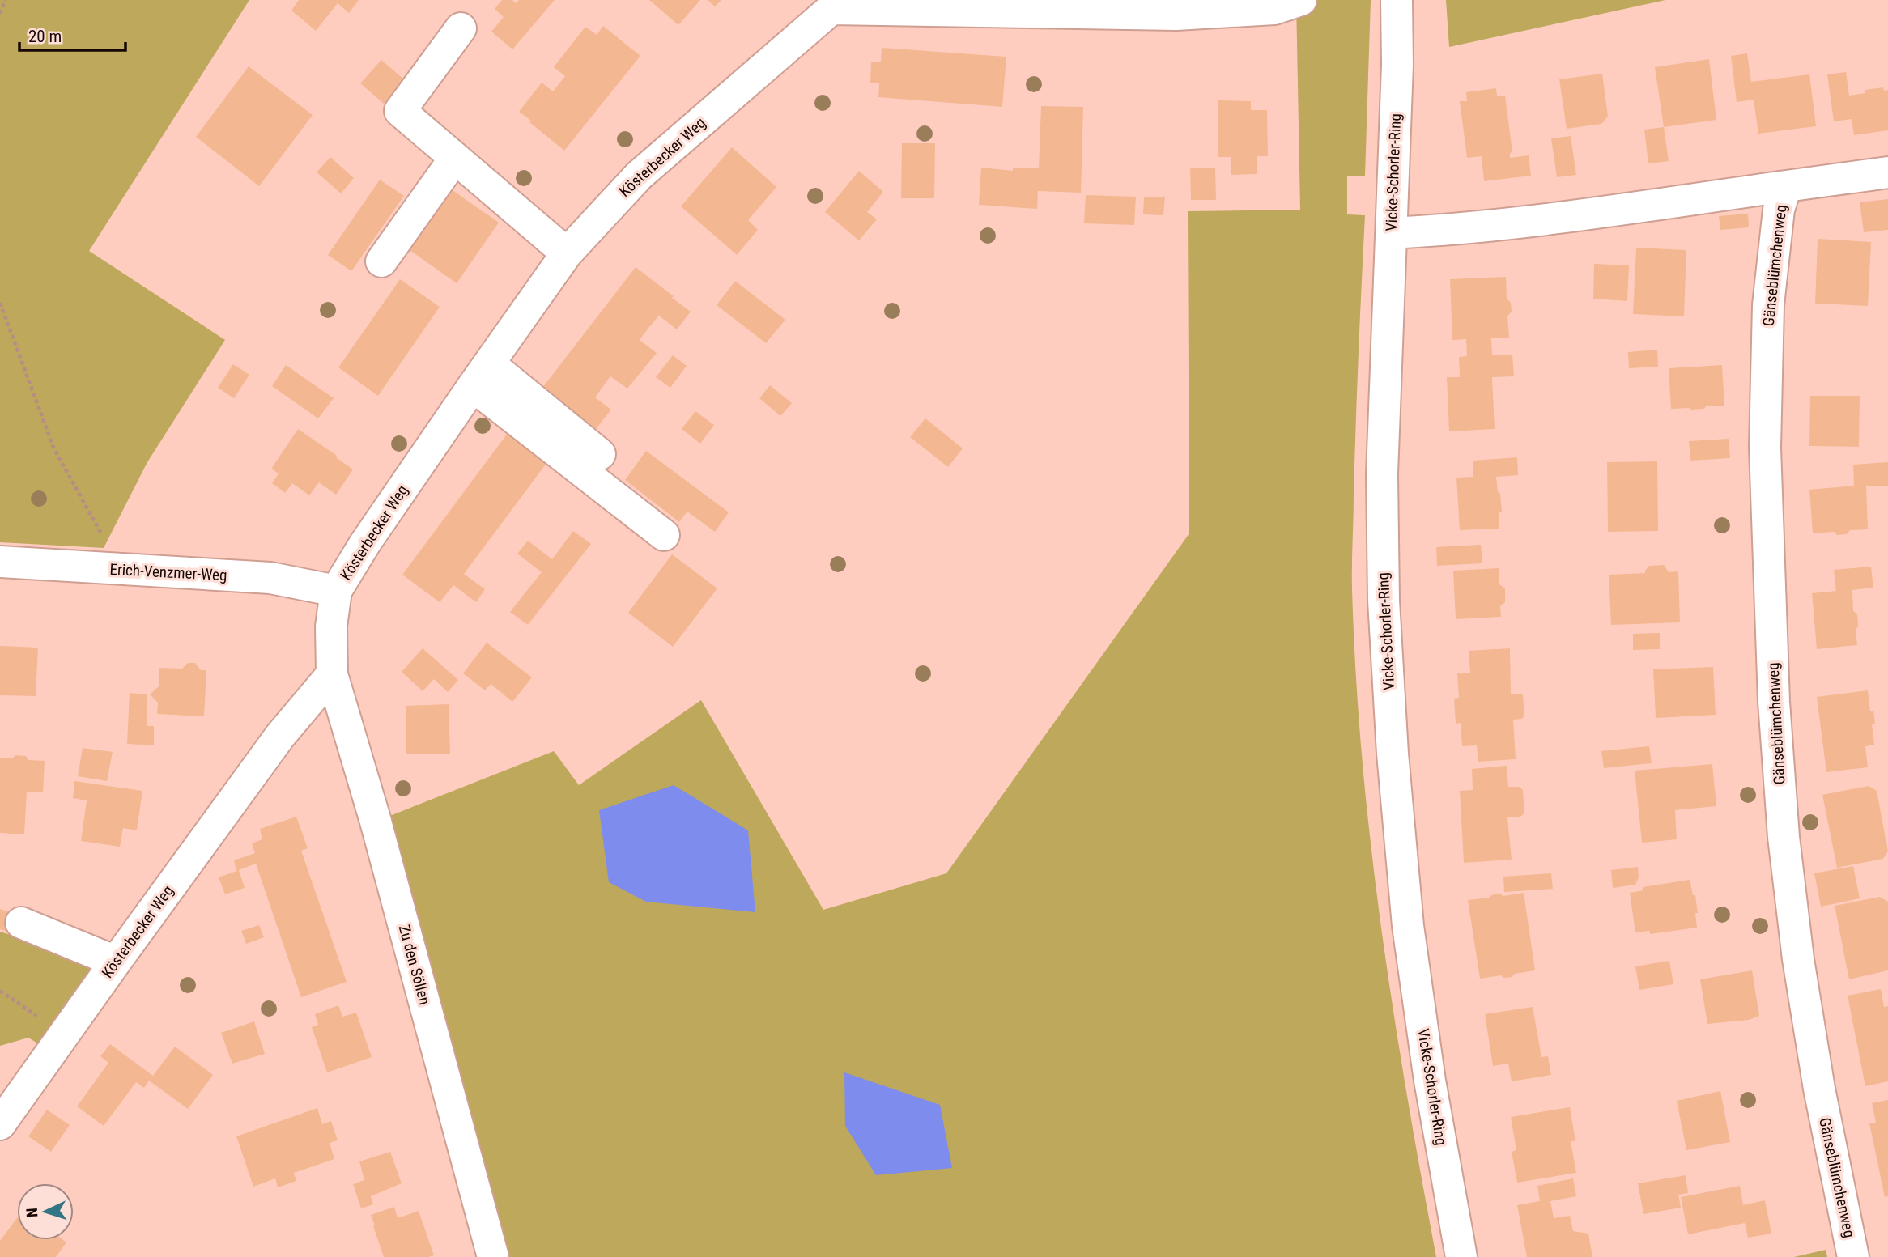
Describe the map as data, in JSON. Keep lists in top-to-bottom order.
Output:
{
  "streets": {
    "street": [
      "Kösterbecker Weg",
      "Vicke-Schorler-Ring",
      "Gänseblümchenweg",
      "Erich-Venzmer-Weg",
      "Zu den Söllen"
    ]
  },
  "crossings": [
    ["Kösterbecker Weg", "Erich-Venzmer-Weg"],
    ["Kösterbecker Weg", "Zu den Söllen"],
    ["Vicke-Schorler-Ring", "Gänseblümchenweg"]
  ],
  "scale_bar": "20 m",
  "north": "left"
}
